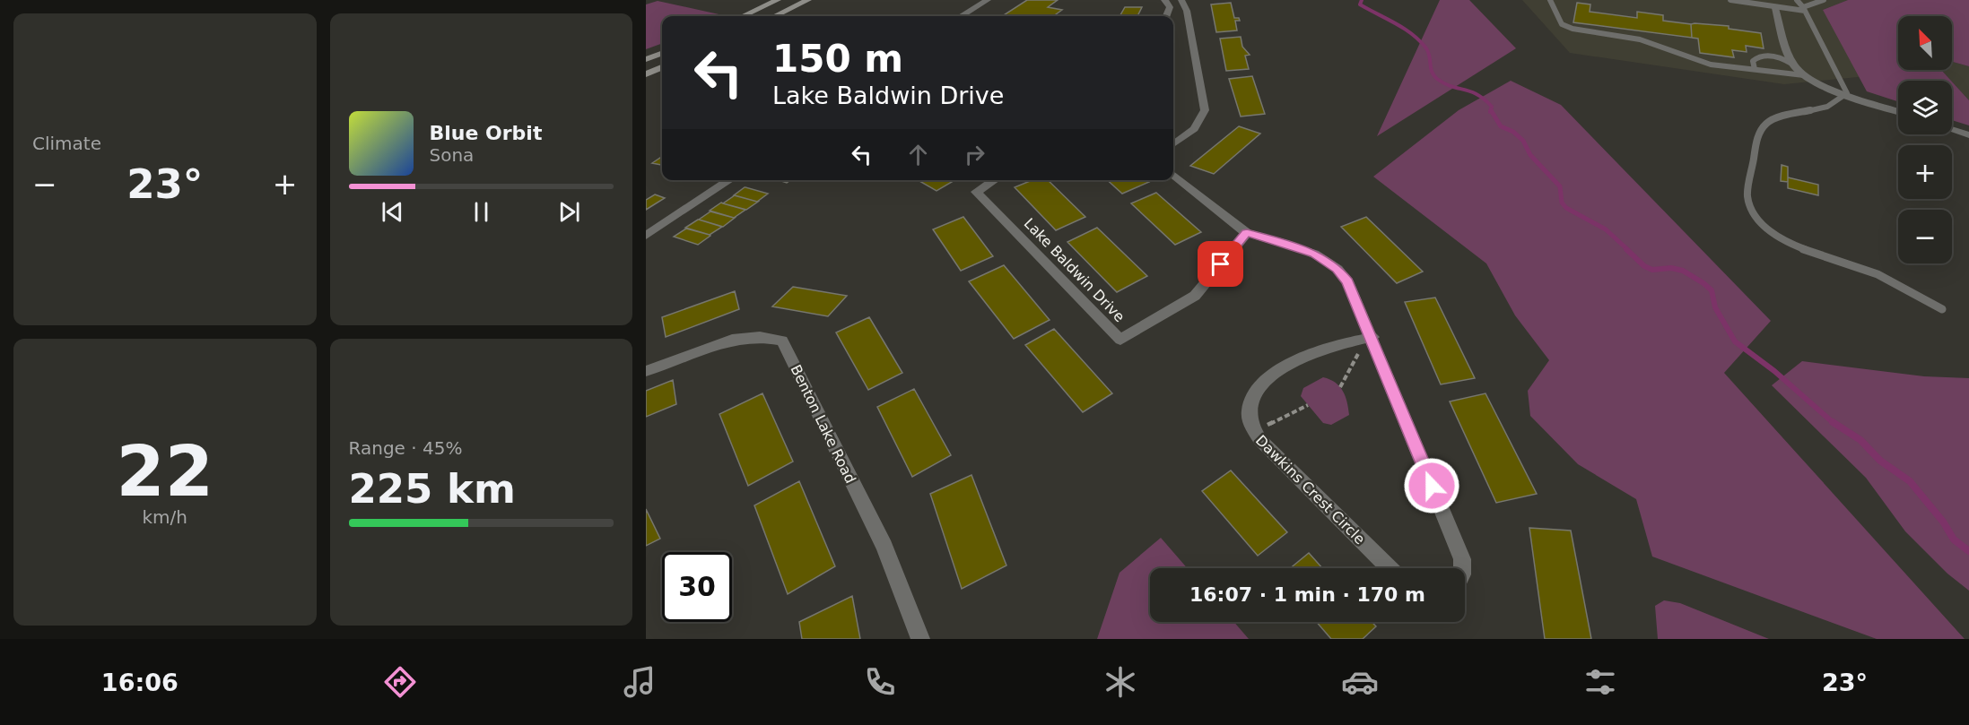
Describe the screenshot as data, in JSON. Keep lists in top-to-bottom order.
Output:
{
  "streets": {
    "street": ["Lake Baldwin Drive", "Benton Lake Road", "Dawkins Crest Circle"]
  },
  "north": "top left",
  "page": {
    "tile": [
      "Climate",
      ["22", "km/h"],
      ["Range · 45%", "225 km"]
    ],
    "map_buttons": ["+", "−"],
    "turn": ["150 m", "Lake Baldwin Drive"],
    "song": ["Blue Orbit", "Sona"],
    "heat": ["−", "23°", "+"],
    "limit": "30",
    "trip": "16:07 · 1 min · 170 m",
    "tabs": ["16:06", "23°"]
  }
}
